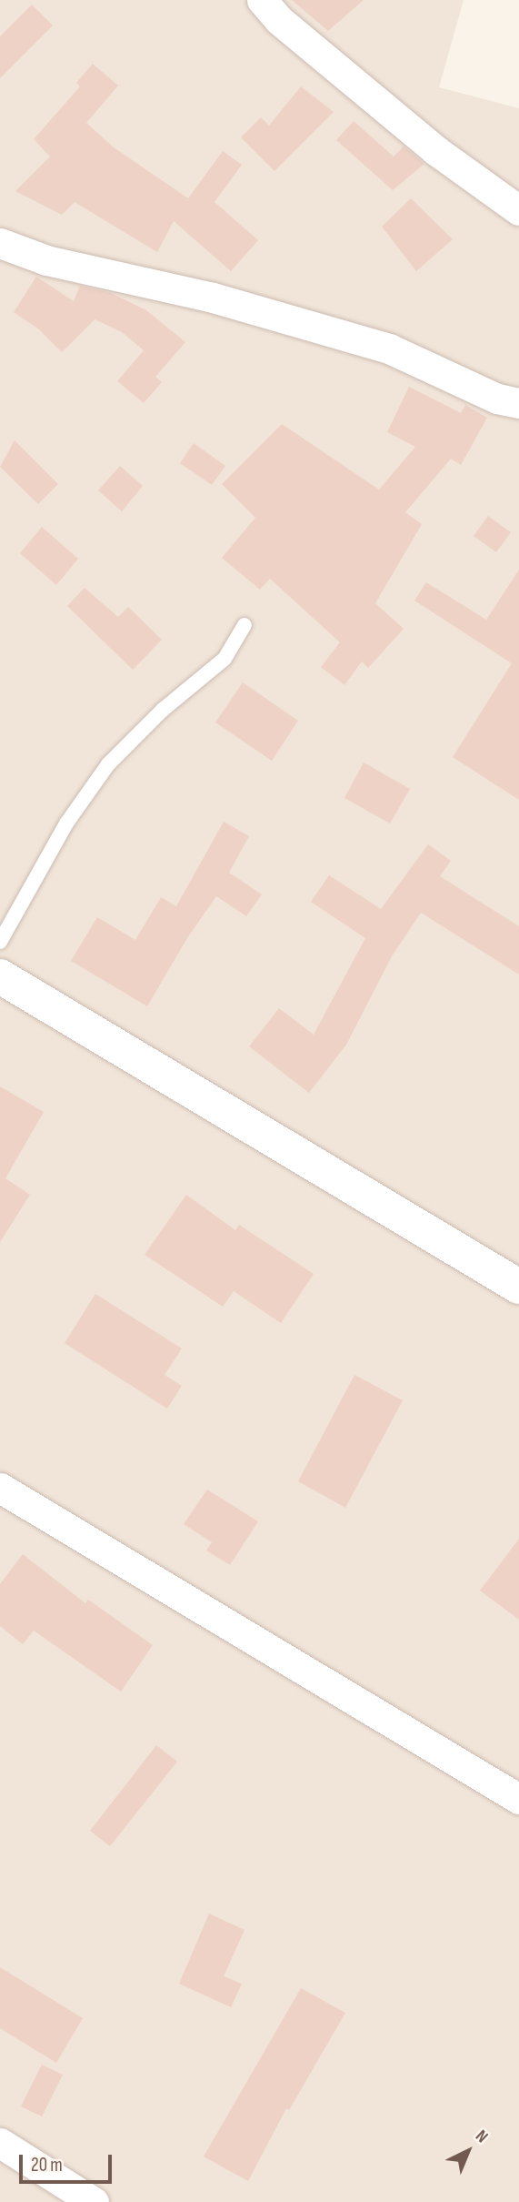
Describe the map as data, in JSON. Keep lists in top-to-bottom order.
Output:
{
  "scale_bar": "20 m",
  "north": "top right"
}
